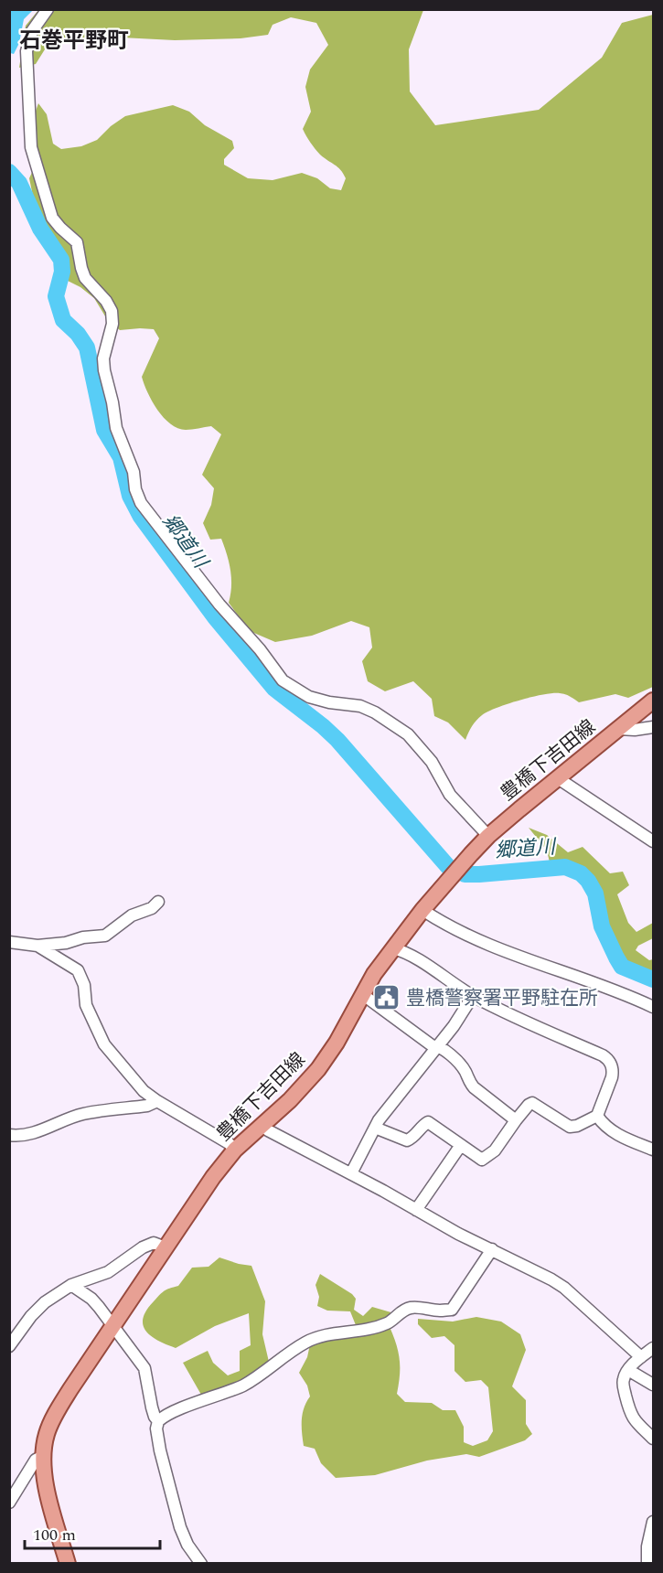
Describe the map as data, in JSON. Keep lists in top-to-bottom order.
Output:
{
  "streets": {
    "main road": ["豊橋下吉田線"]
  },
  "districts": ["石巻平野町"],
  "water": ["郷道川"],
  "places": {
    "public building": ["豊橋警察署平野駐在所"]
  },
  "scale_bar": "100 m"
}
